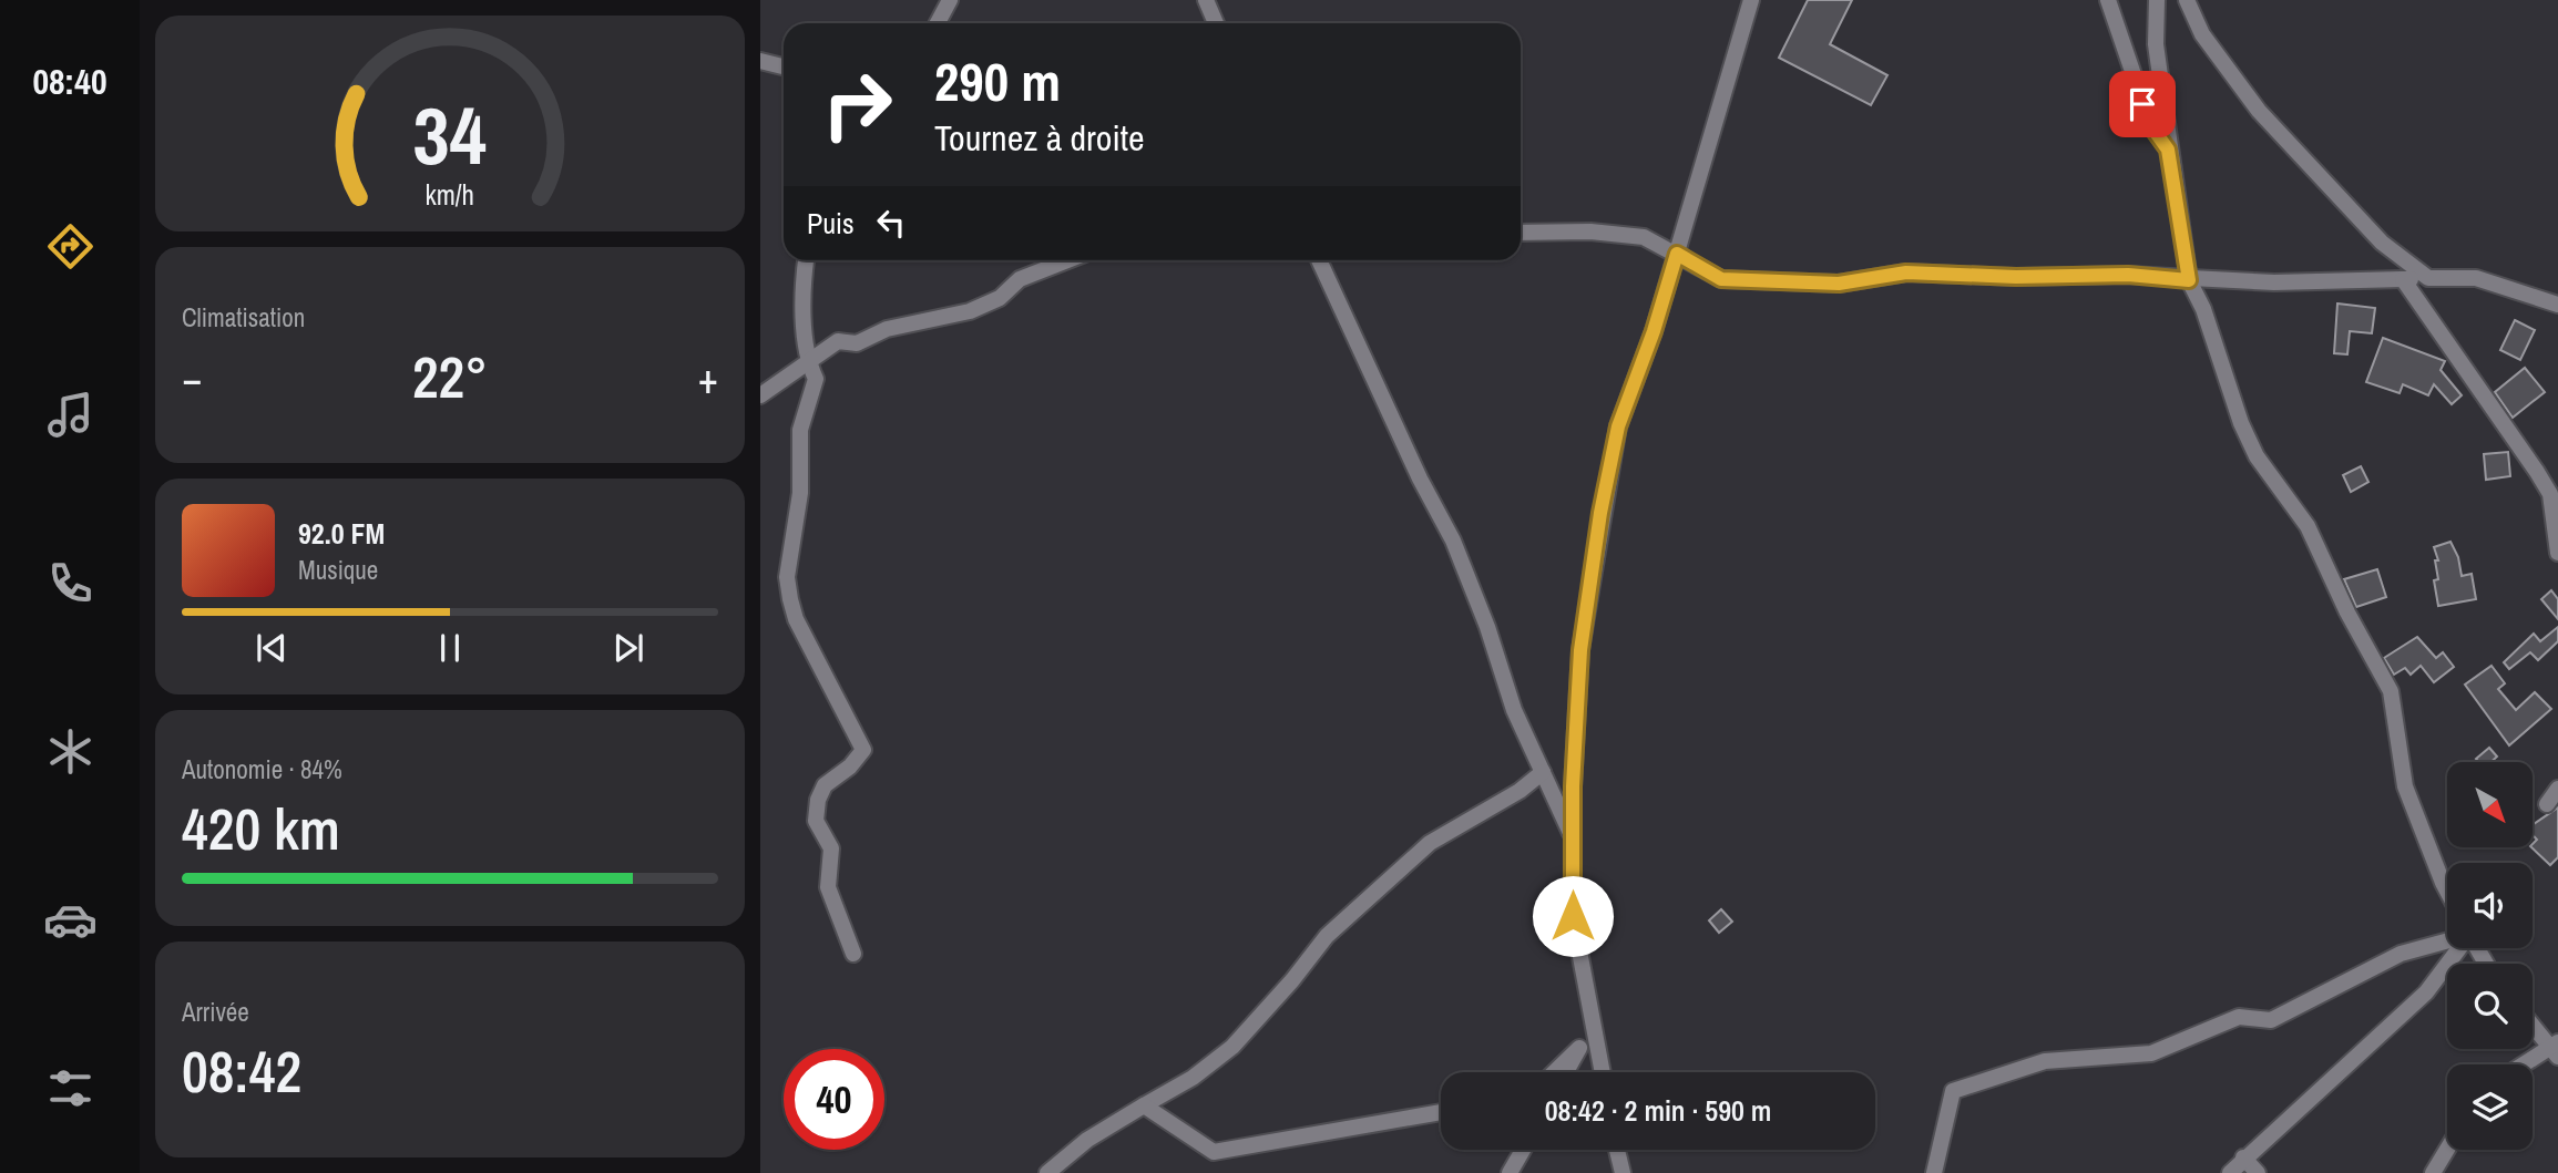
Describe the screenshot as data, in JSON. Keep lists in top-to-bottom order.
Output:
{
  "north": "bottom right",
  "page": {
    "tabs": "08:40",
    "turn": ["290 m", "Tournez à droite"],
    "then": "Puis",
    "tile": [
      "Climatisation",
      ["Autonomie · 84%", "420 km"],
      ["Arrivée", "08:42"]
    ],
    "heat": ["−", "22°", "+"],
    "song": ["92.0 FM", "Musique"],
    "limit": "40",
    "trip": "08:42 · 2 min · 590 m",
    "gauge": ["34", "km/h"]
  }
}
